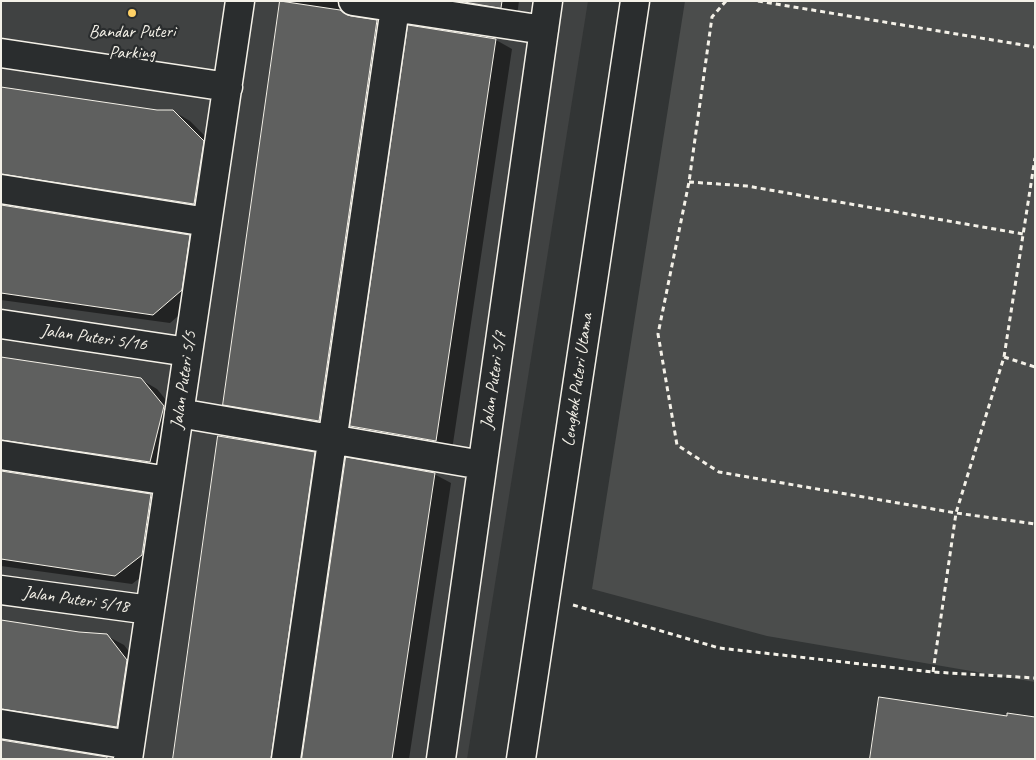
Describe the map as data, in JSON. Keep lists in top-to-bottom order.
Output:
{
  "streets": {
    "street": [
      "Jalan Puteri 5/16",
      "Jalan Puteri 5/5",
      "Jalan Puteri 5/7",
      "Lengkok Puteri Utama",
      "Jalan Puteri 5/18"
    ]
  },
  "crossings": [
    ["Jalan Puteri 5/16", "Jalan Puteri 5/5"],
    ["Jalan Puteri 5/5", "Jalan Puteri 5/18"]
  ],
  "places": ["Bandar Puteri Parking"]
}
